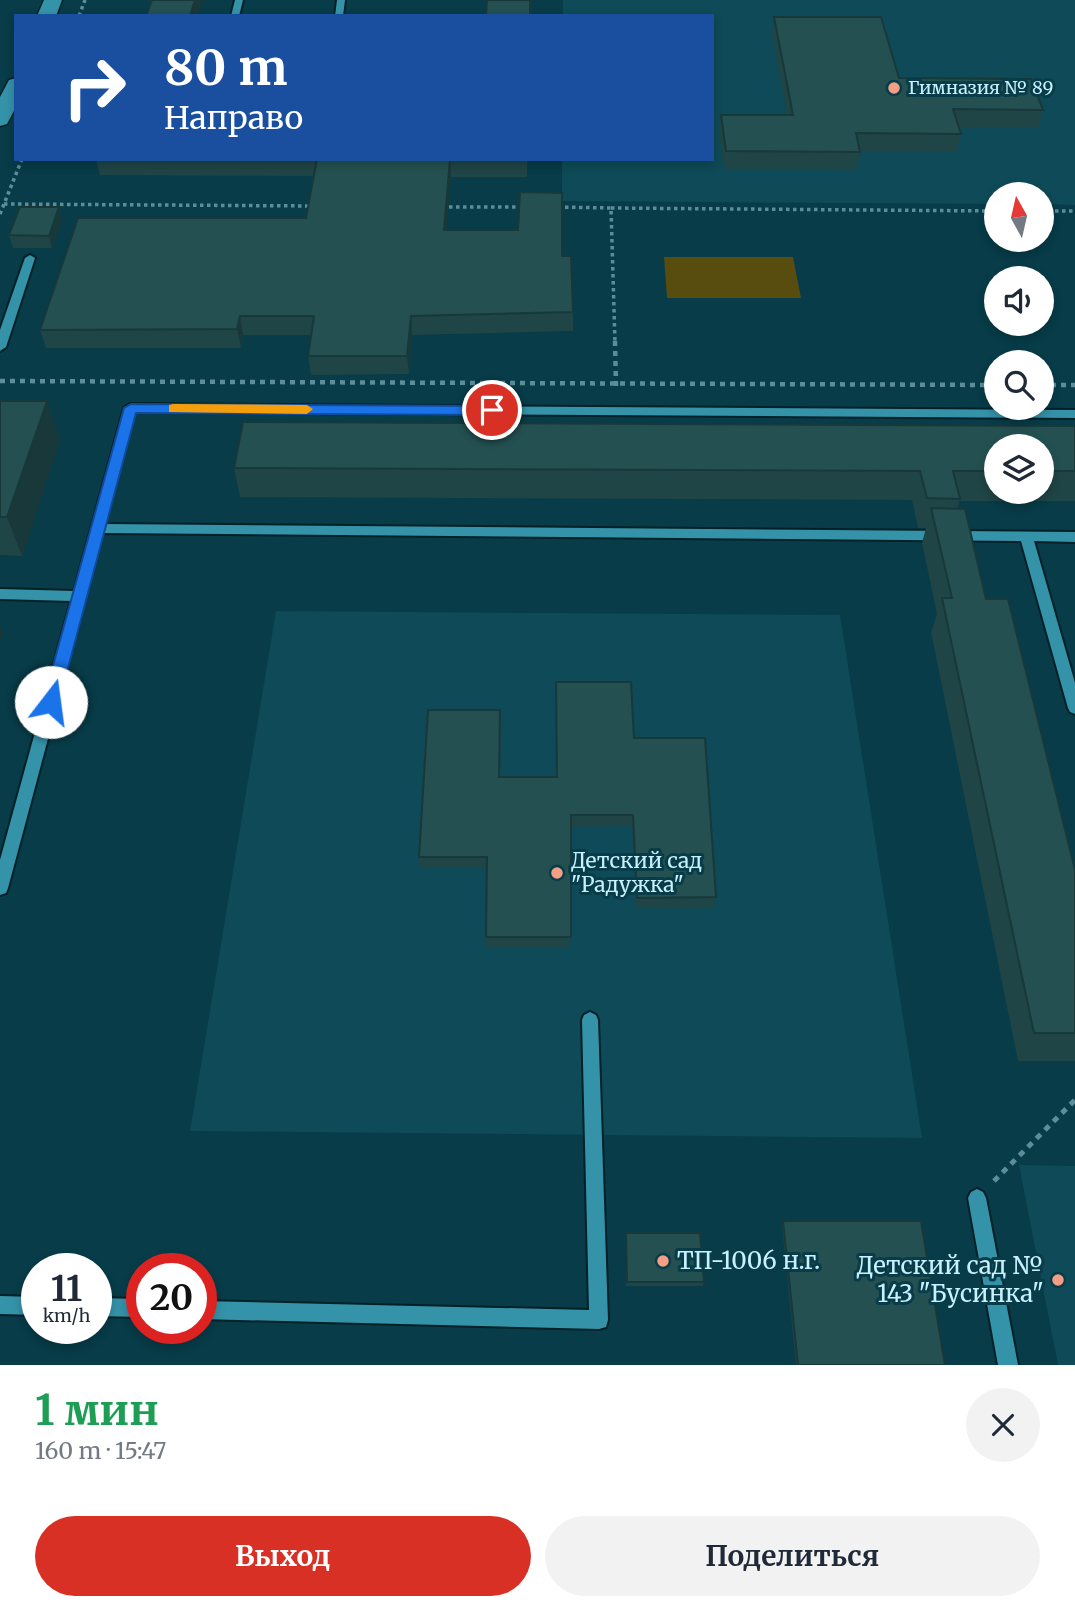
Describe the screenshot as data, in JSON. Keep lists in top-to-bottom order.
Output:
{
  "places": [
    "Гимназия № 89",
    "Детский сад \"Радужка\"",
    "ТП-1006 н.г.",
    "Детский сад № 143 \"Бусинка\""
  ],
  "north": "top",
  "page": {
    "turn": ["80 m", "Направо"],
    "speed": "11 km/h",
    "limit": "20",
    "heading": ["1 мин", "160 m · 15:47"],
    "buttons": ["Выход", "Поделиться"]
  }
}
